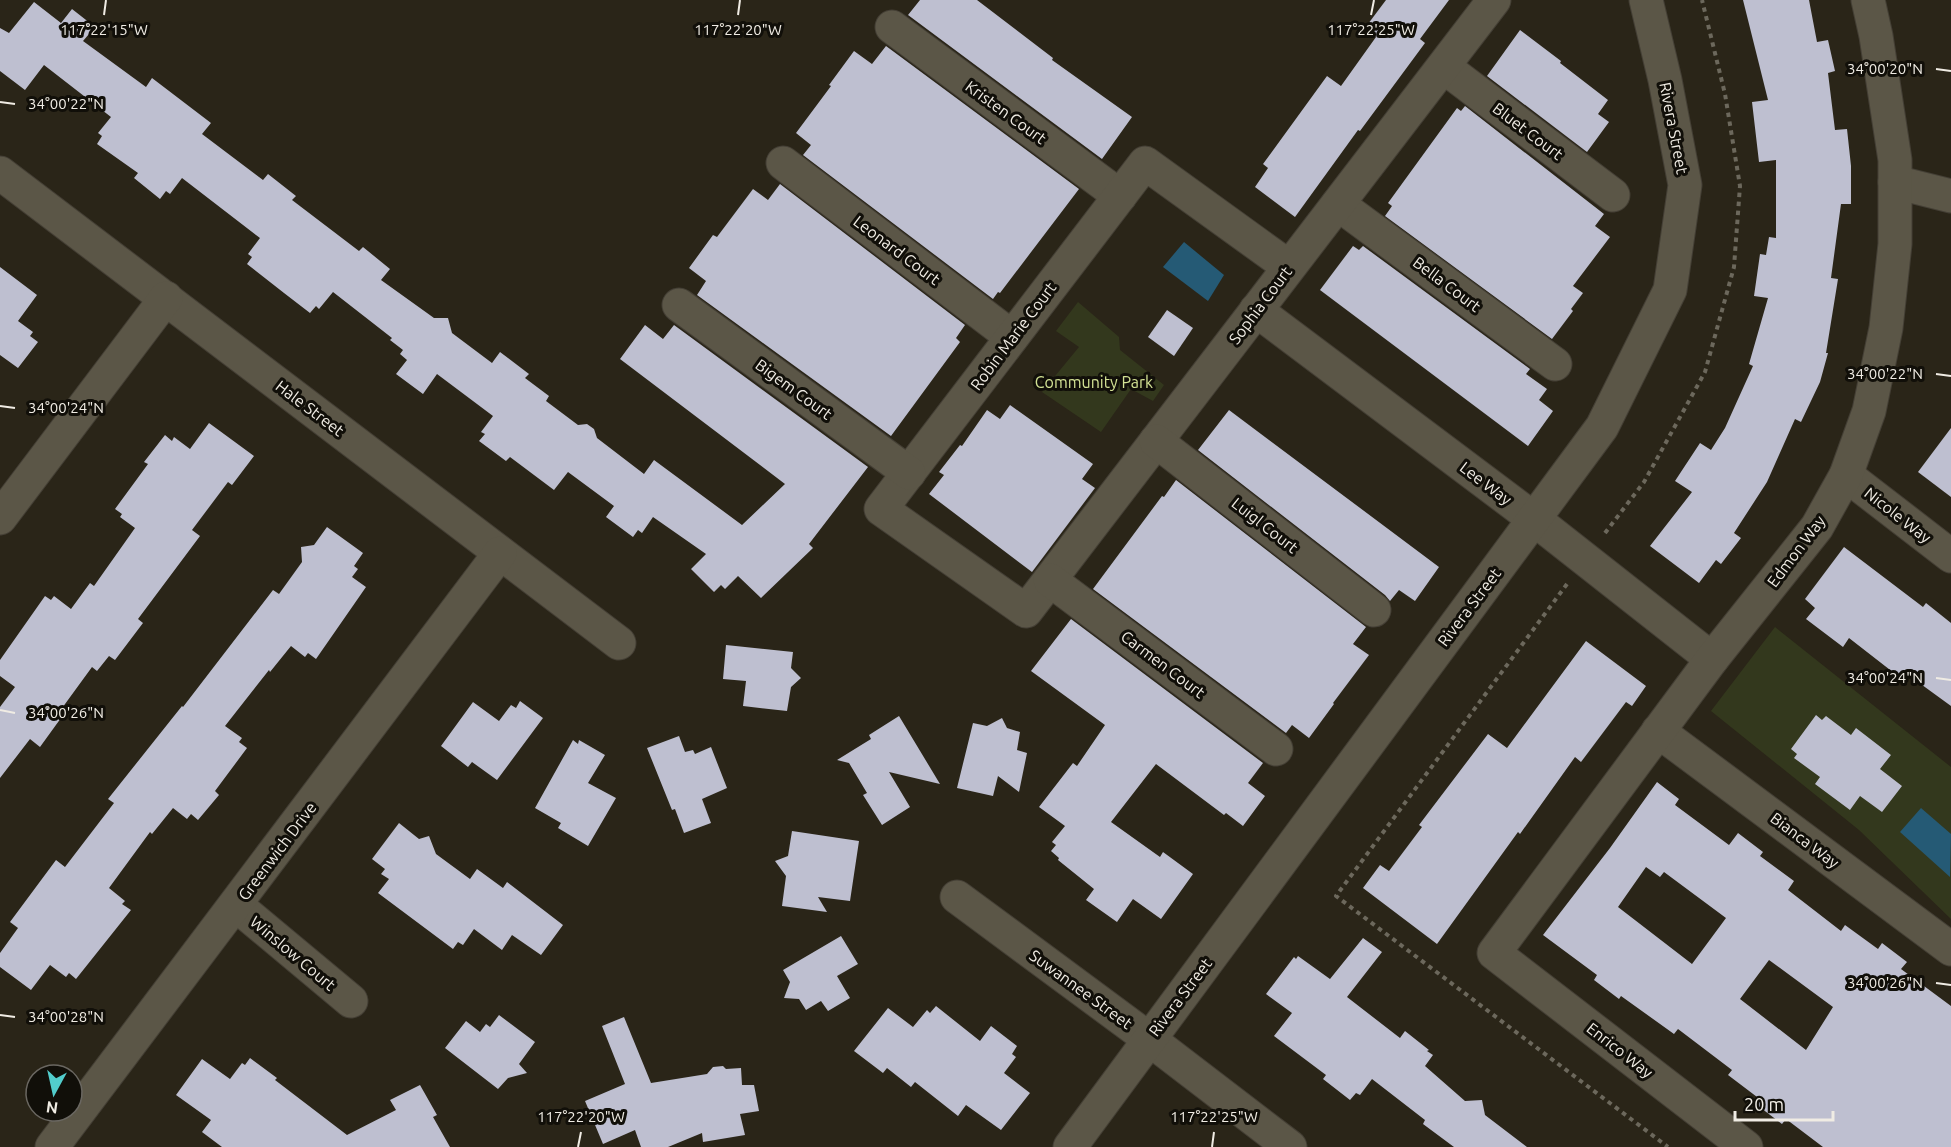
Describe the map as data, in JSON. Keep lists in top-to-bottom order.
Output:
{
  "streets": {
    "street": [
      "Kristen Court",
      "Rivera Street",
      "Bluet Court",
      "Leonard Court",
      "Bella Court",
      "Sophia Court",
      "Robin Marie Court",
      "Bigem Court",
      "Hale Street",
      "Lee Way",
      "Nicole Way",
      "Luigl Court",
      "Edmon Way",
      "Carmen Court",
      "Bianca Way",
      "Greenwich Drive",
      "Winslow Court",
      "Suwannee Street",
      "Enrico Way"
    ]
  },
  "crossings": [
    ["Kristen Court", "Robin Marie Court"],
    ["Rivera Street", "Lee Way"],
    ["Rivera Street", "Suwannee Street"],
    ["Bluet Court", "Sophia Court"],
    ["Leonard Court", "Robin Marie Court"],
    ["Bella Court", "Sophia Court"],
    ["Sophia Court", "Robin Marie Court"],
    ["Sophia Court", "Lee Way"],
    ["Sophia Court", "Luigl Court"],
    ["Sophia Court", "Carmen Court"],
    ["Robin Marie Court", "Bigem Court"],
    ["Hale Street", "Greenwich Drive"],
    ["Lee Way", "Edmon Way"],
    ["Nicole Way", "Edmon Way"],
    ["Edmon Way", "Bianca Way"],
    ["Edmon Way", "Enrico Way"],
    ["Greenwich Drive", "Winslow Court"]
  ],
  "parks": ["Community Park"],
  "scale_bar": "20 m",
  "north": "bottom",
  "coordinates": [
    "117°22'15\"W",
    "117°22'20\"W",
    "117°22'25\"W",
    "34°00'20\"N",
    "34°00'22\"N",
    "34°00'24\"N",
    "34°00'26\"N",
    "34°00'28\"N"
  ]
}
